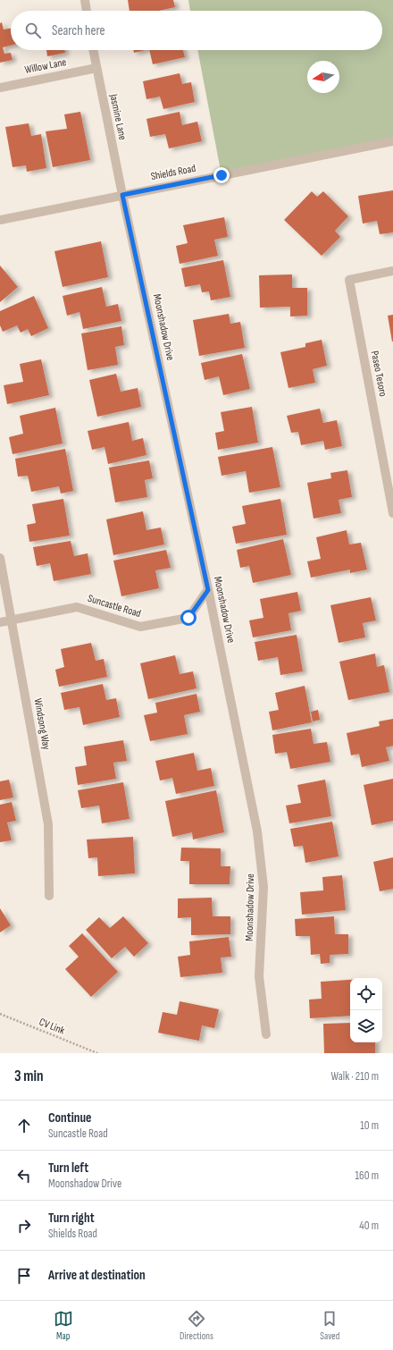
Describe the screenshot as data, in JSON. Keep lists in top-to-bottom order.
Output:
{
  "streets": {
    "street": [
      "Willow Lane",
      "Jasmine Lane",
      "Shields Road",
      "Moonshadow Drive",
      "Paseo Tesoro",
      "Suncastle Road",
      "Windsong Way"
    ],
    "path": ["CV Link"]
  },
  "crossings": [
    ["Willow Lane", "Jasmine Lane"],
    ["Jasmine Lane", "Shields Road"],
    ["Jasmine Lane", "Moonshadow Drive"],
    ["Shields Road", "Moonshadow Drive"],
    ["Moonshadow Drive", "Suncastle Road"],
    ["Suncastle Road", "Windsong Way"]
  ],
  "north": "left",
  "page": {
    "search": "Search here",
    "heading": ["3 min", "Walk · 210 m"],
    "list": [
      ["Continue", "Suncastle Road", "10 m"],
      ["Turn left", "Moonshadow Drive", "160 m"],
      ["Turn right", "Shields Road", "40 m"],
      "Arrive at destination"
    ],
    "nav": ["Map", "Directions", "Saved"]
  }
}
